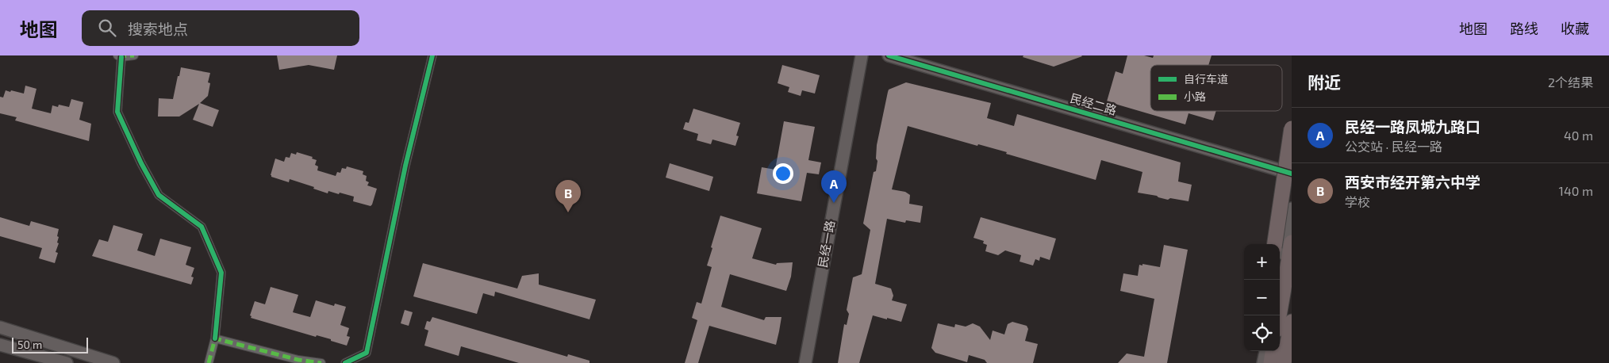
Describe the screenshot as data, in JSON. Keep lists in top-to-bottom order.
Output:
{
  "streets": {
    "street": ["民经二路", "民经一路"]
  },
  "legend": ["自行车道", "小路"],
  "scale_bar": "50 m",
  "page": {
    "header": "地图",
    "search": "搜索地点",
    "nav": ["地图", "路线", "收藏"],
    "heading": ["附近", "2个结果"],
    "list": [
      {
        "mark": "A",
        "name": "民经一路凤城九路口",
        "note": "公交站 · 民经一路",
        "value": "40 m"
      },
      {
        "mark": "B",
        "name": "西安市经开第六中学",
        "note": "学校",
        "value": "140 m"
      }
    ],
    "pins": ["A", "B"],
    "map_buttons": ["+", "−"],
    "scale": "50 m"
  }
}
